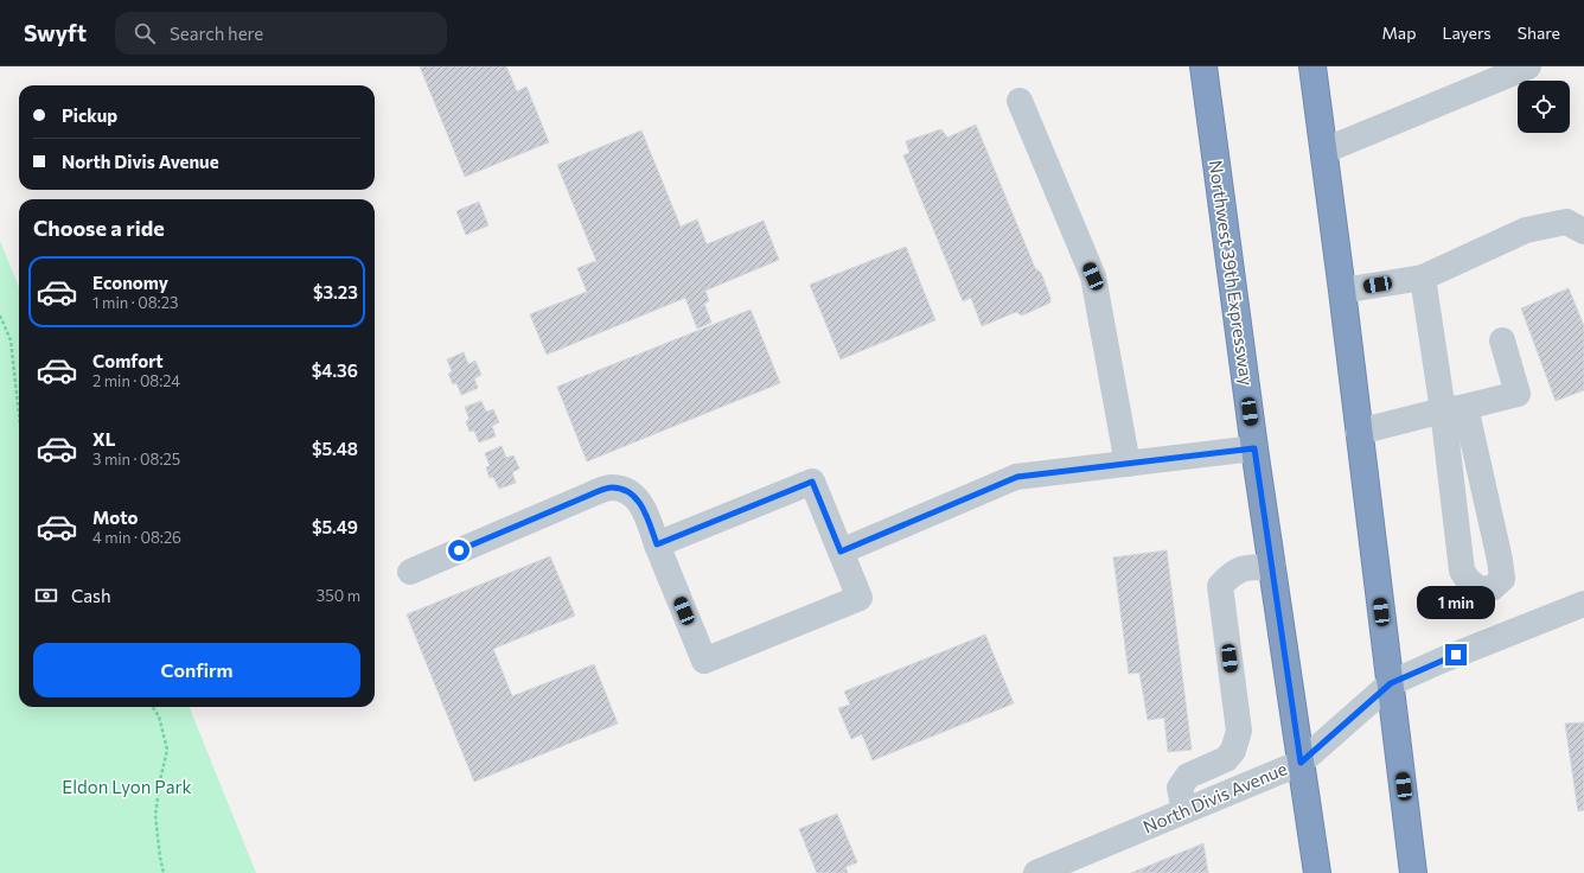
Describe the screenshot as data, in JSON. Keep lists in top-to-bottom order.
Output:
{
  "streets": {
    "highway": ["Northwest 39th Expressway"],
    "street": ["North Divis Avenue"]
  },
  "crossings": [
    ["Northwest 39th Expressway", "North Divis Avenue"]
  ],
  "parks": ["Eldon Lyon Park"],
  "page": {
    "header": "Swyft",
    "search": "Search here",
    "nav": ["Map", "Layers", "Share"],
    "banner": ["Pickup", "North Divis Avenue"],
    "heading": "Choose a ride",
    "list": [
      {
        "name": "Economy",
        "note": "1 min · 08:23",
        "value": "$3.23"
      },
      {
        "name": "Comfort",
        "note": "2 min · 08:24",
        "value": "$4.36"
      },
      {
        "name": "XL",
        "note": "3 min · 08:25",
        "value": "$5.48"
      },
      {
        "name": "Moto",
        "note": "4 min · 08:26",
        "value": "$5.49"
      }
    ],
    "pay": ["Cash", "350 m"],
    "bubble": "1 min",
    "buttons": "Confirm"
  }
}
